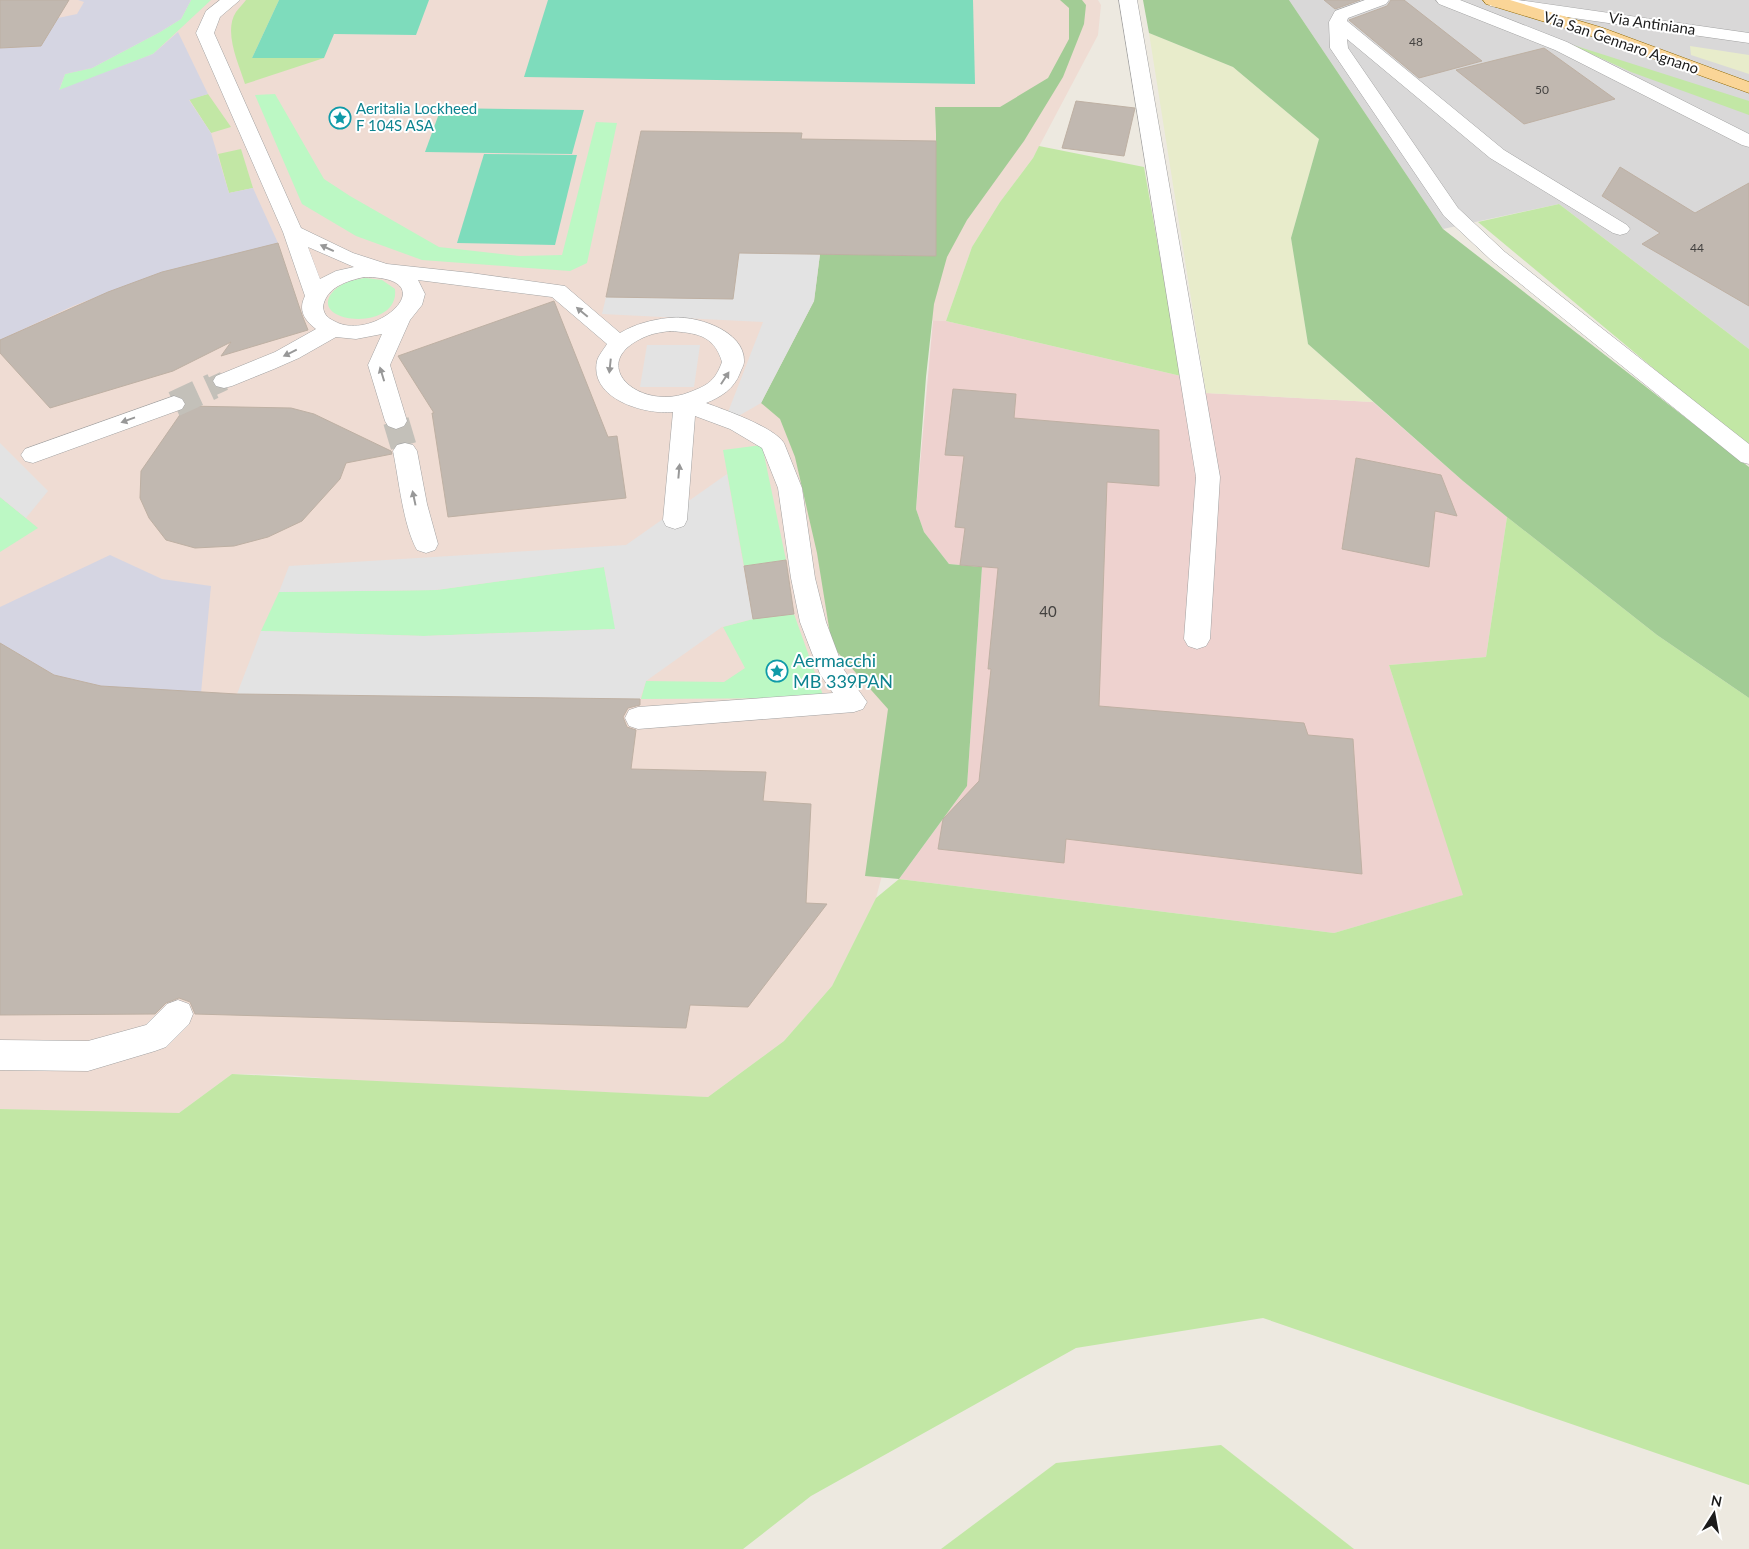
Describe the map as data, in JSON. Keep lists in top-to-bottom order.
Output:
{
  "streets": {
    "main road": ["Via San Gennaro Agnano"],
    "street": ["Via Antiniana"]
  },
  "crossings": [
    ["Via Antiniana", "Via San Gennaro Agnano"]
  ],
  "places": {
    "place": ["Aeritalia Lockheed F 104S ASA", "Aermacchi MB 339PAN"]
  },
  "house_numbers": [
    "48",
    "50",
    "44",
    "40"
  ],
  "north": "top"
}
